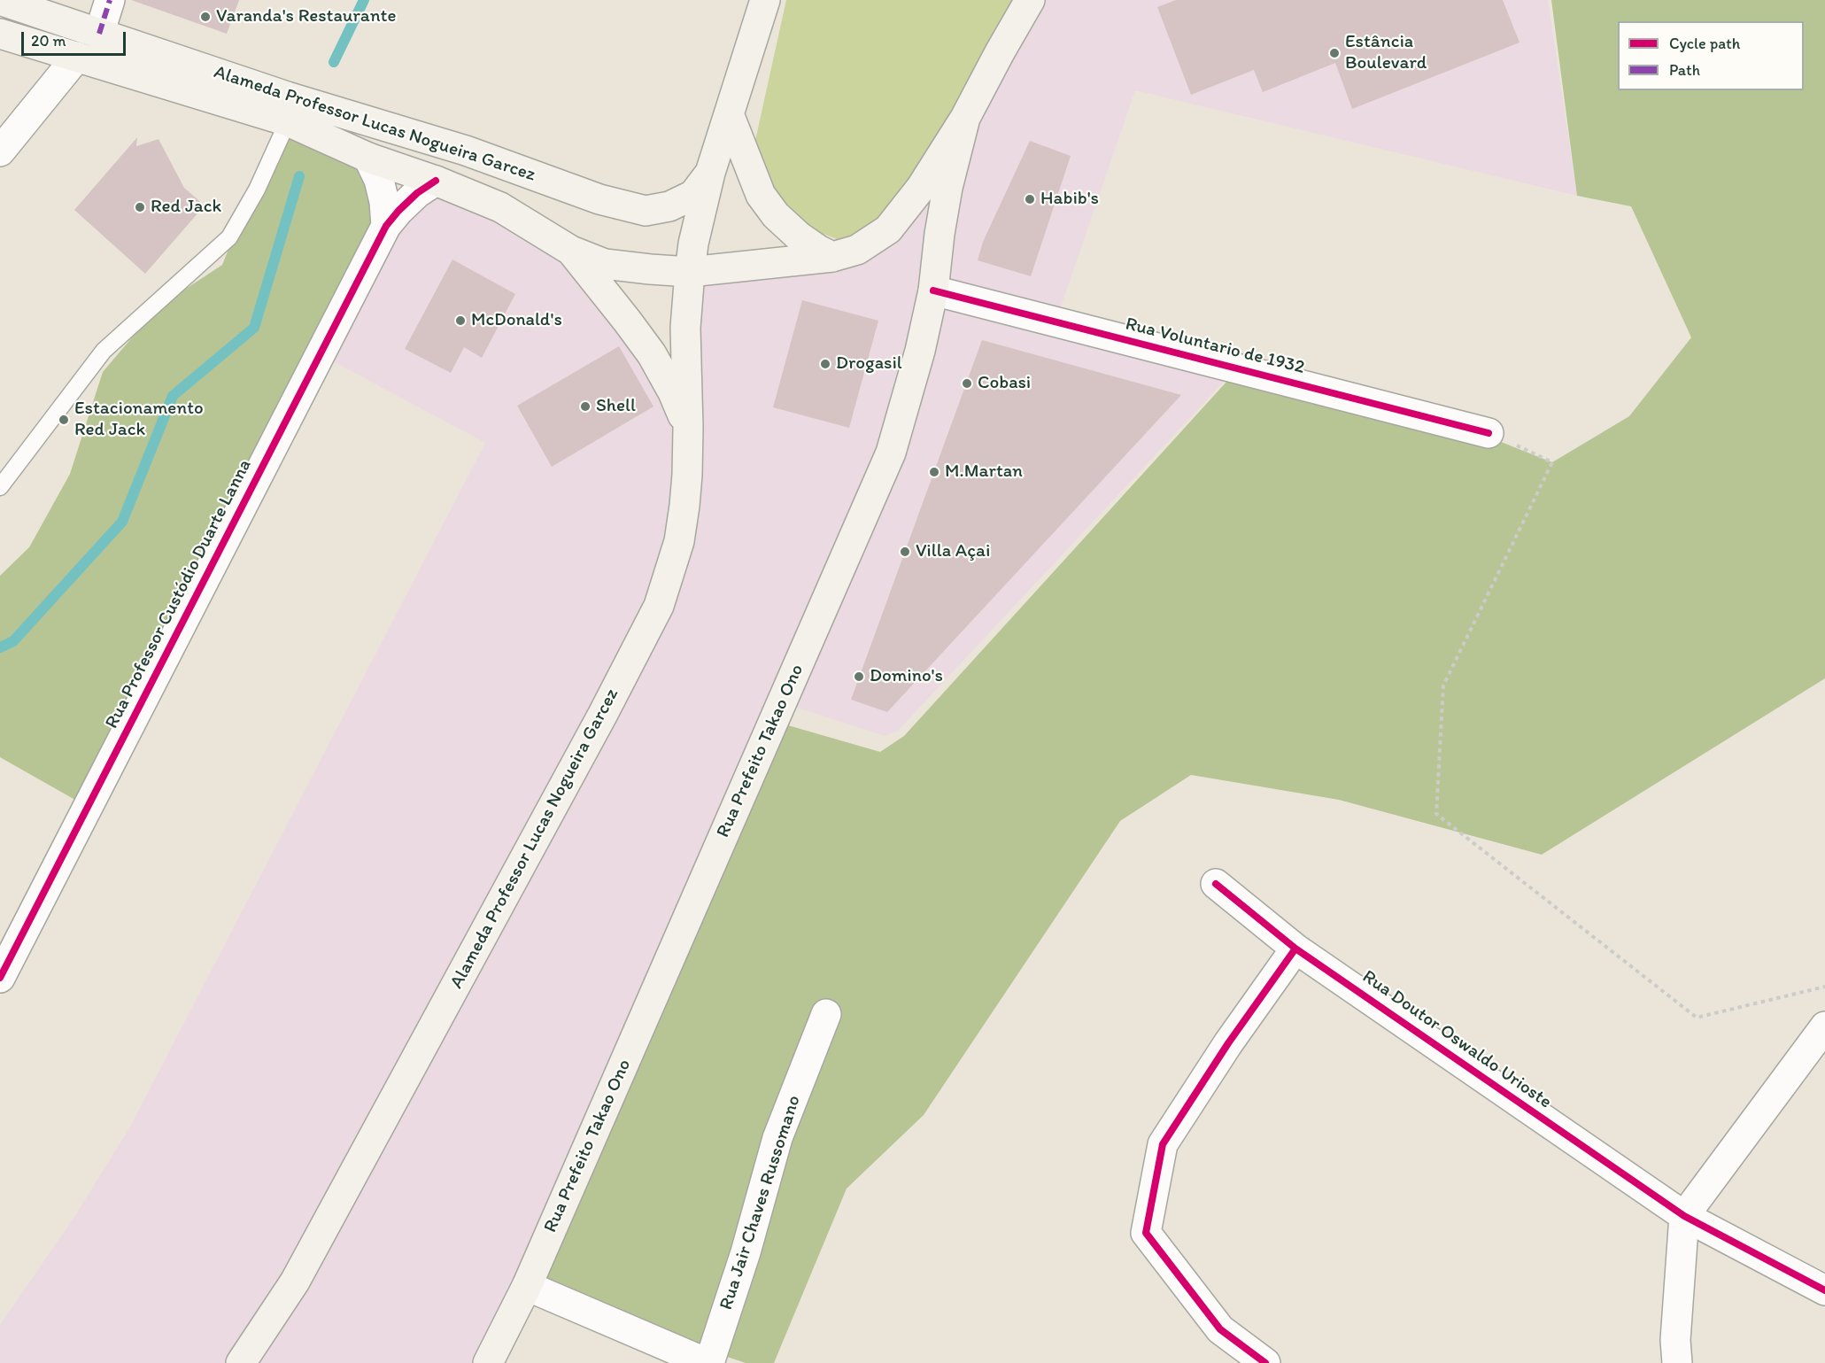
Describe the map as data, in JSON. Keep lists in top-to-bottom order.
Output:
{
  "streets": {
    "main road": ["Alameda Professor Lucas Nogueira Garcez", "Rua Prefeito Takao Ono"],
    "street": [
      "Rua Voluntario de 1932",
      "Rua Professor Custódio Duarte Lanna",
      "Rua Doutor Oswaldo Urioste",
      "Rua Jair Chaves Russomano"
    ]
  },
  "crossings": [
    ["Alameda Professor Lucas Nogueira Garcez", "Rua Professor Custódio Duarte Lanna"],
    ["Alameda Professor Lucas Nogueira Garcez", "Rua Prefeito Takao Ono"],
    ["Rua Voluntario de 1932", "Rua Prefeito Takao Ono"]
  ],
  "places": [
    "Varanda's Restaurante",
    "Estância Boulevard",
    "Habib's",
    "Red Jack",
    "McDonald's",
    "Drogasil",
    "Cobasi",
    "Shell",
    "Estacionamento Red Jack",
    "M.Martan",
    "Villa Açai",
    "Domino's"
  ],
  "legend": ["Cycle path", "Path"],
  "scale_bar": "20 m"
}
